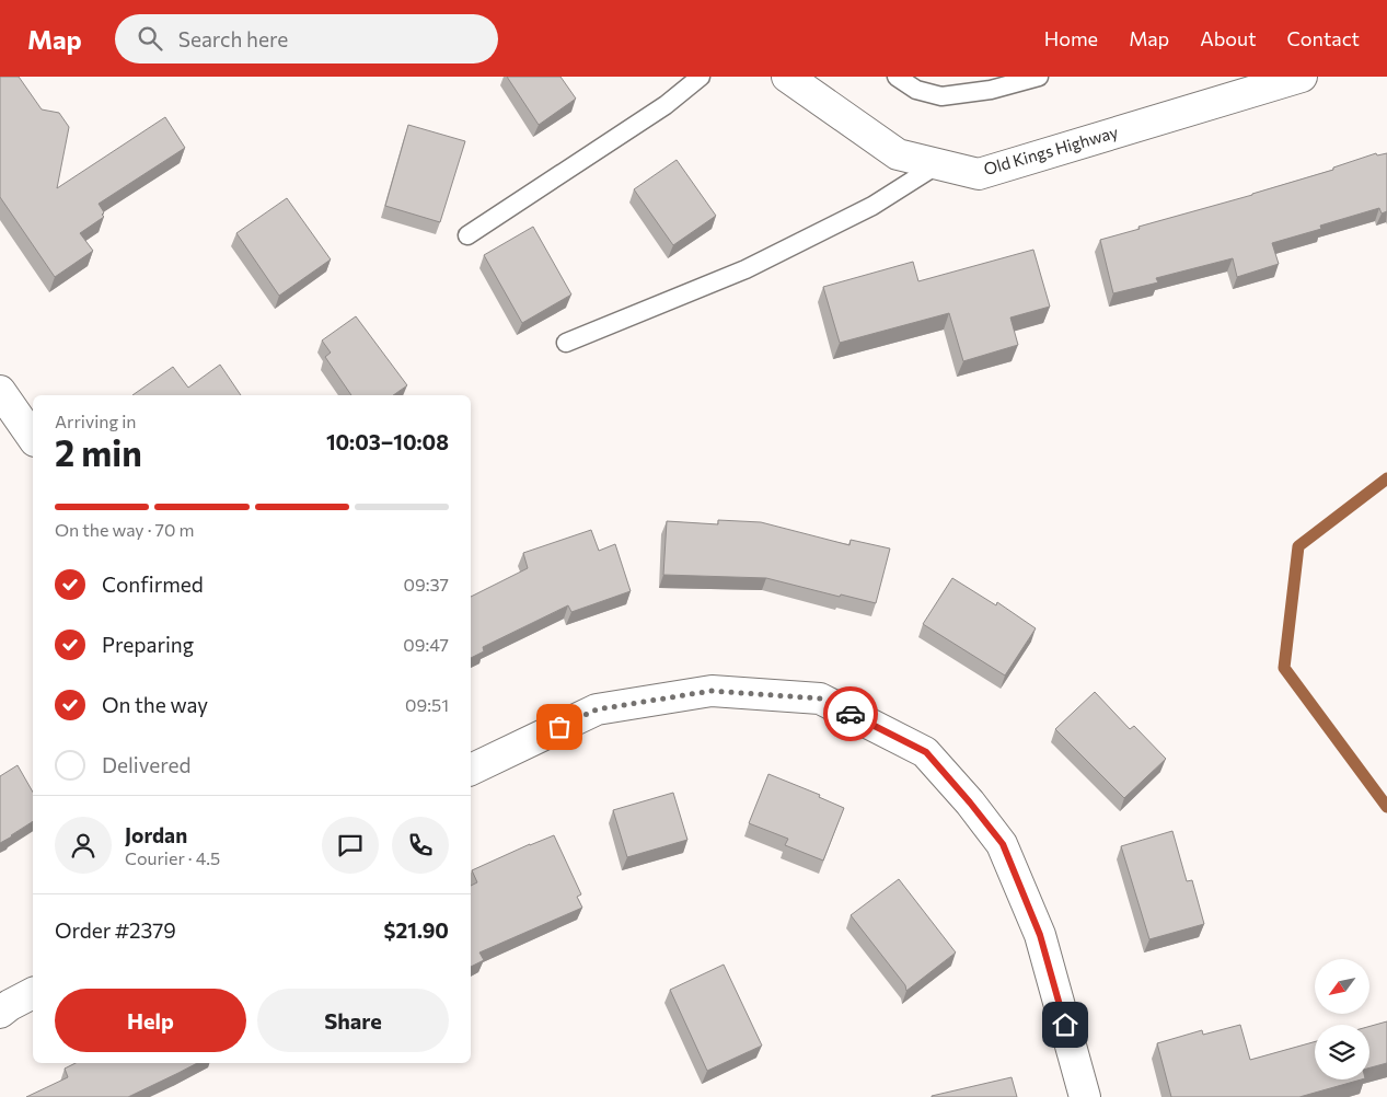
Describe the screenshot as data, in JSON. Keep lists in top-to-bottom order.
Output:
{
  "streets": {
    "street": ["Old Kings Highway"]
  },
  "north": "bottom left",
  "page": {
    "header": "Map",
    "search": "Search here",
    "nav": [
      "Home",
      "Map",
      "About",
      "Contact"
    ],
    "heading": ["2 min", "Arriving in", "10:03–10:08"],
    "panel": [
      "Jordan",
      "Courier · 4.5",
      "Order #2379",
      "$21.90"
    ],
    "bar": "On the way · 70 m",
    "list": [
      ["Confirmed", "09:37"],
      ["Preparing", "09:47"],
      ["On the way", "09:51"],
      "Delivered"
    ],
    "buttons": ["Help", "Share"]
  }
}
